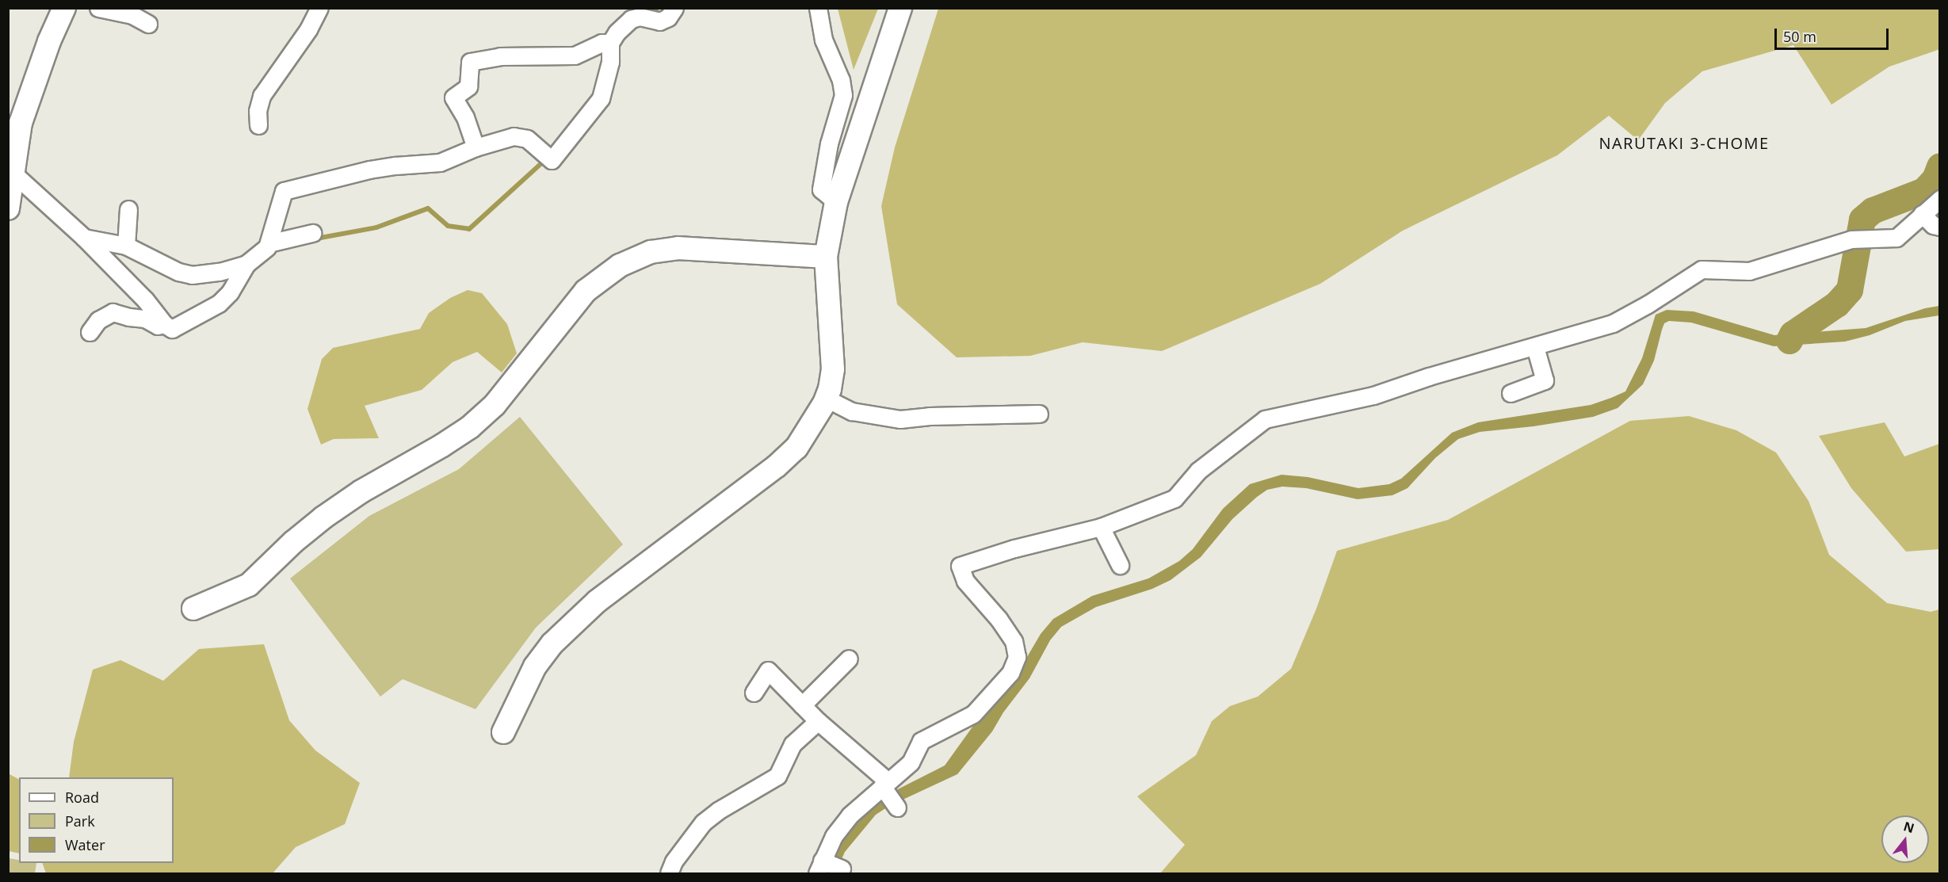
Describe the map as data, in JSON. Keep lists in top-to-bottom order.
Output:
{
  "districts": ["NARUTAKI 3-CHOME"],
  "legend": ["Road", "Park", "Water"],
  "scale_bar": "50 m",
  "north": "top"
}
